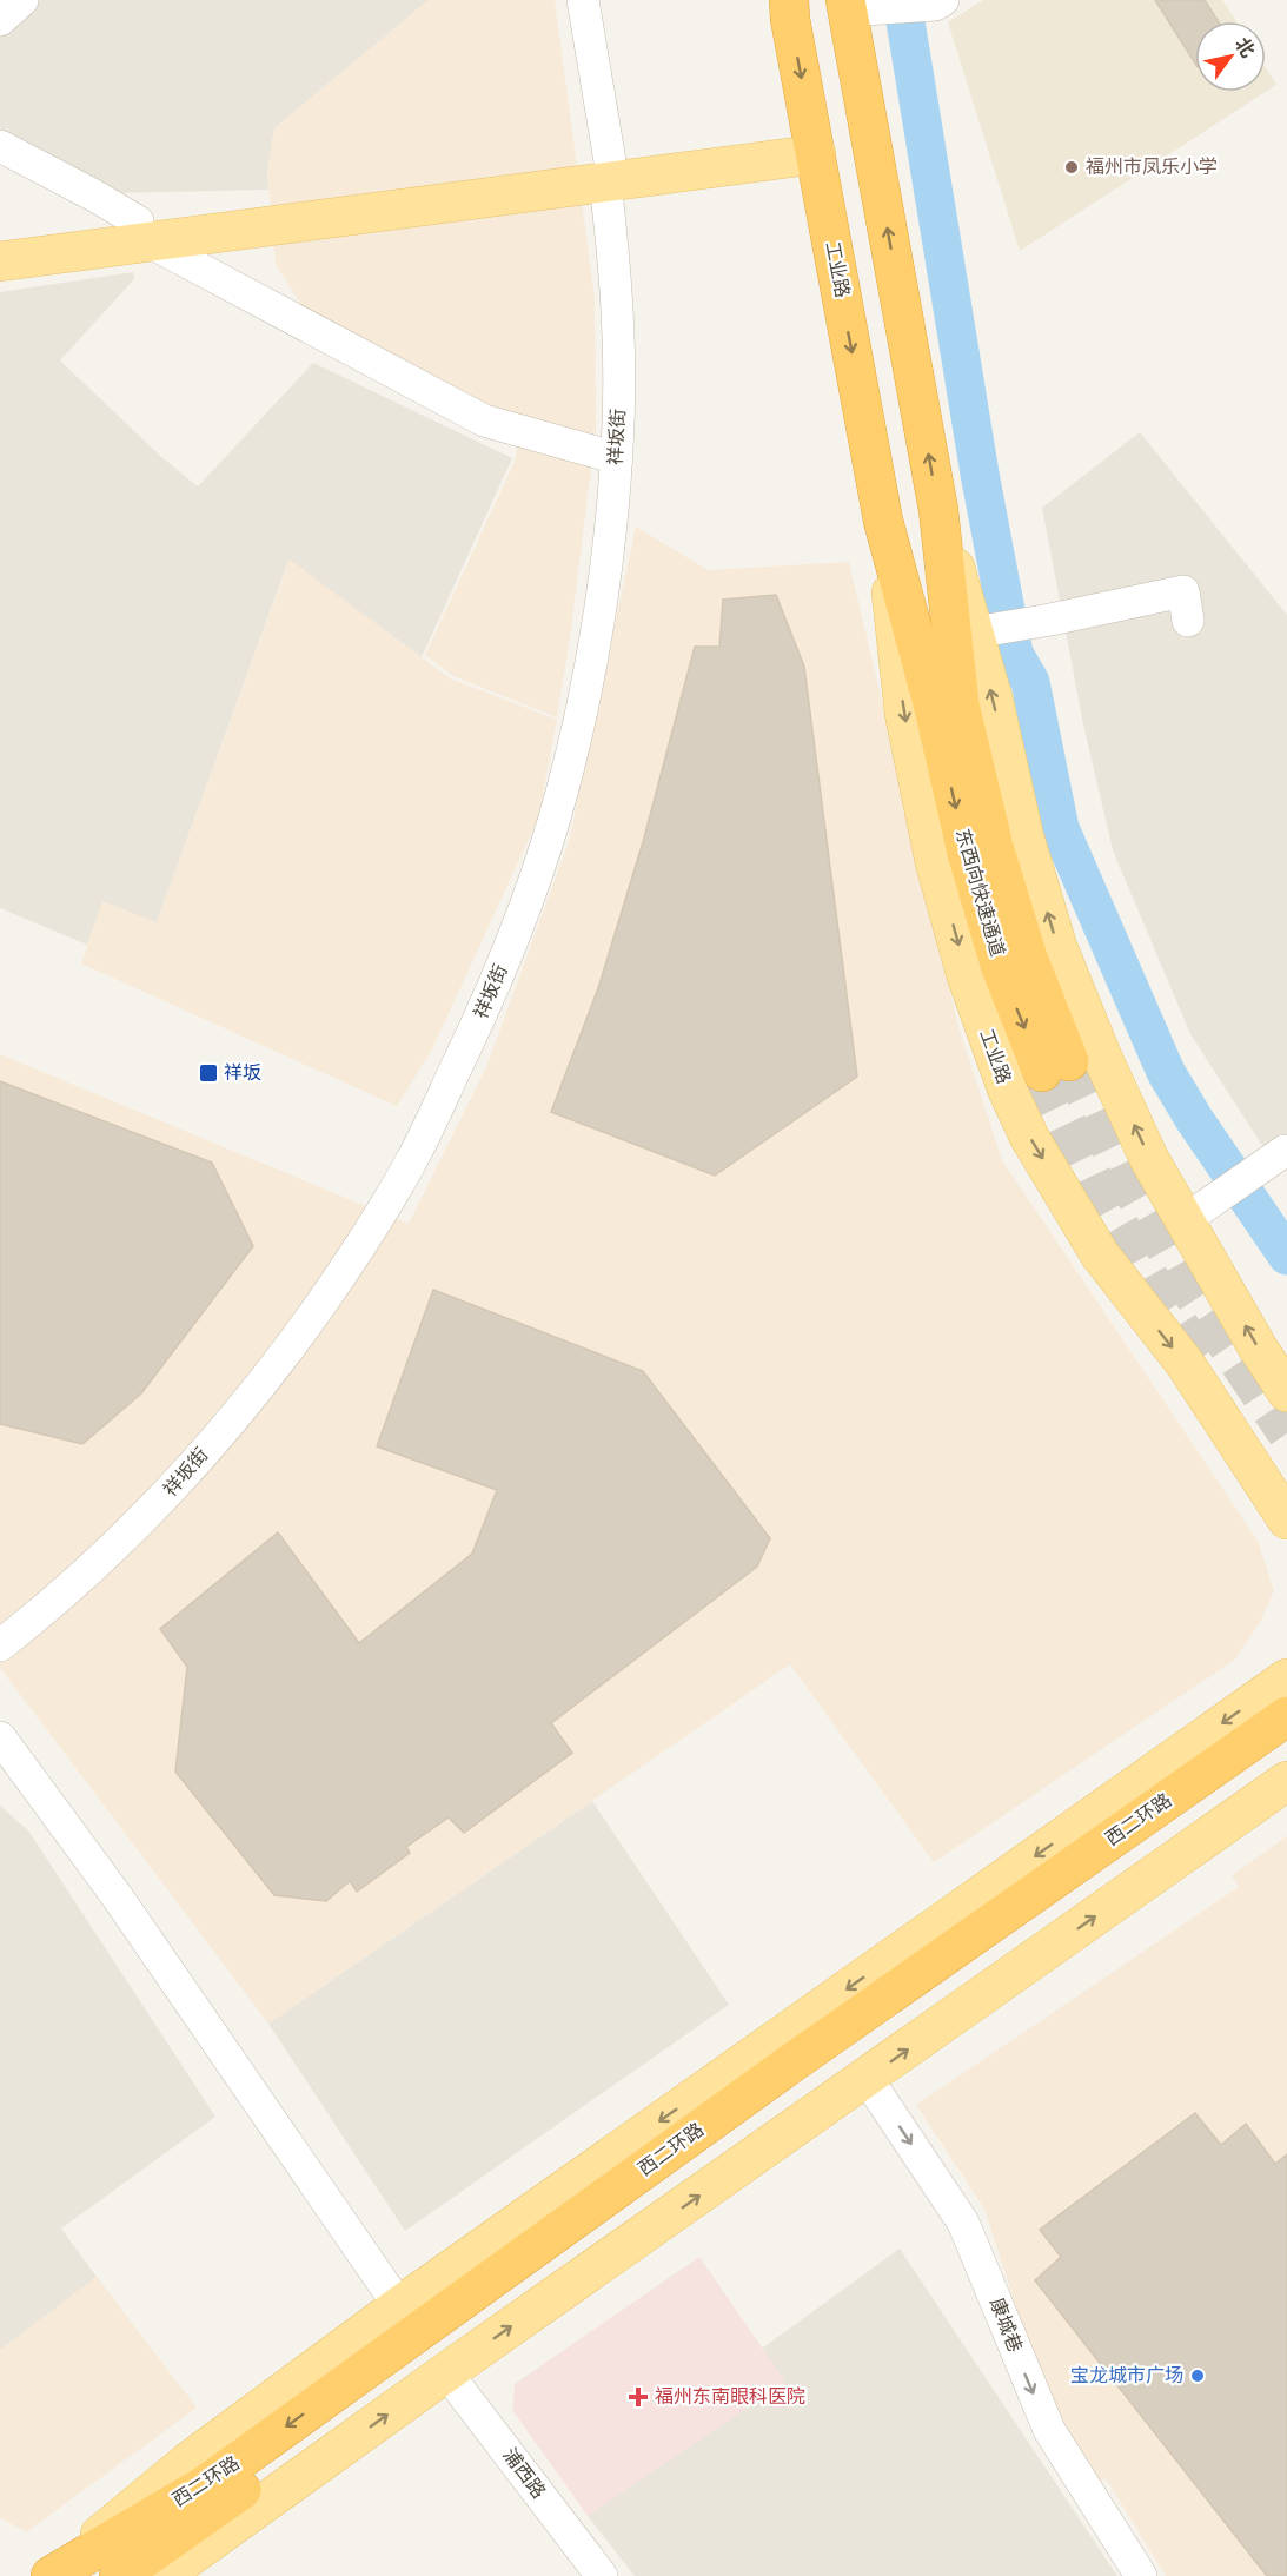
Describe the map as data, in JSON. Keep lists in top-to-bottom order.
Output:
{
  "streets": {
    "highway": ["工业路", "东西向快速通道", "西二环路"],
    "street": ["祥坂街", "康城巷", "浦西路"]
  },
  "crossings": [
    ["工业路", "东西向快速通道"]
  ],
  "one_way": ["康城巷"],
  "places": {
    "other": ["福州市凤乐小学", "宝龙城市广场"],
    "transit": ["祥坂"],
    "health": ["福州东南眼科医院"]
  },
  "north": "top right"
}
